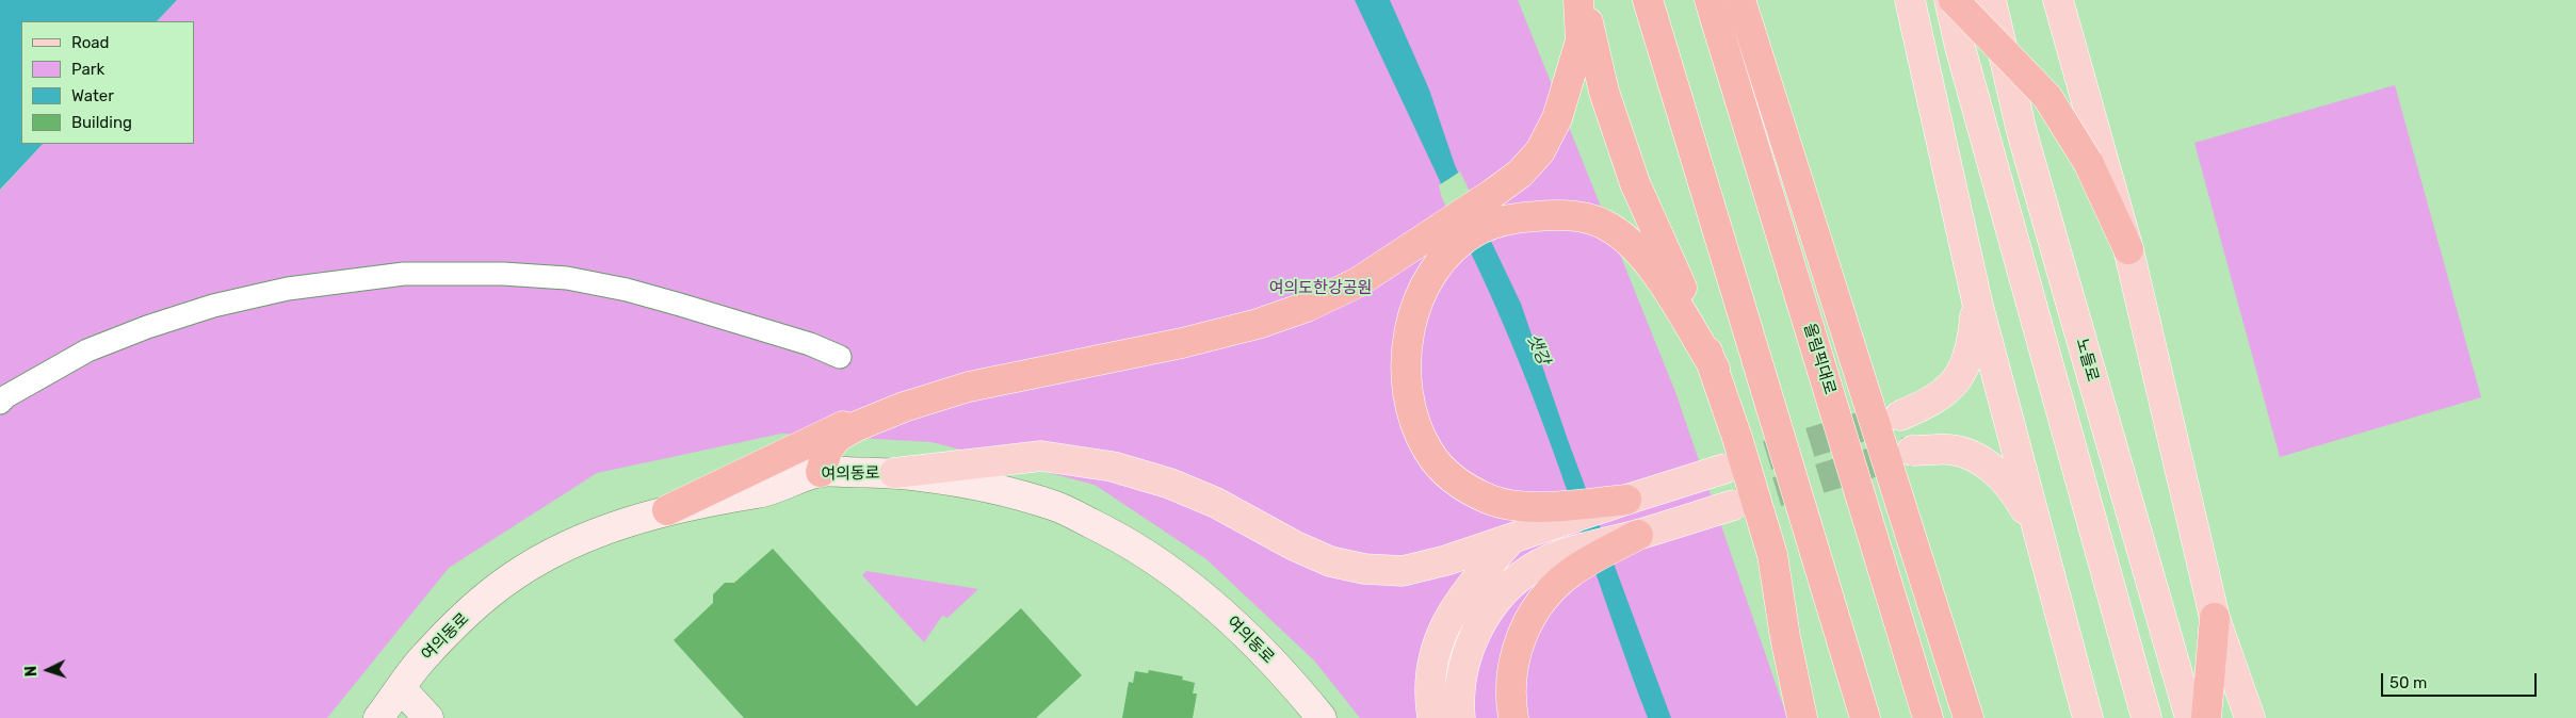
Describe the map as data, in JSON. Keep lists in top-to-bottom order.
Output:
{
  "streets": {
    "highway": ["올림픽대로"],
    "main road": ["노들로", "여의동로"]
  },
  "water": ["샛강"],
  "parks": ["여의도한강공원"],
  "legend": [
    "Road",
    "Park",
    "Water",
    "Building"
  ],
  "scale_bar": "50 m",
  "north": "left"
}
